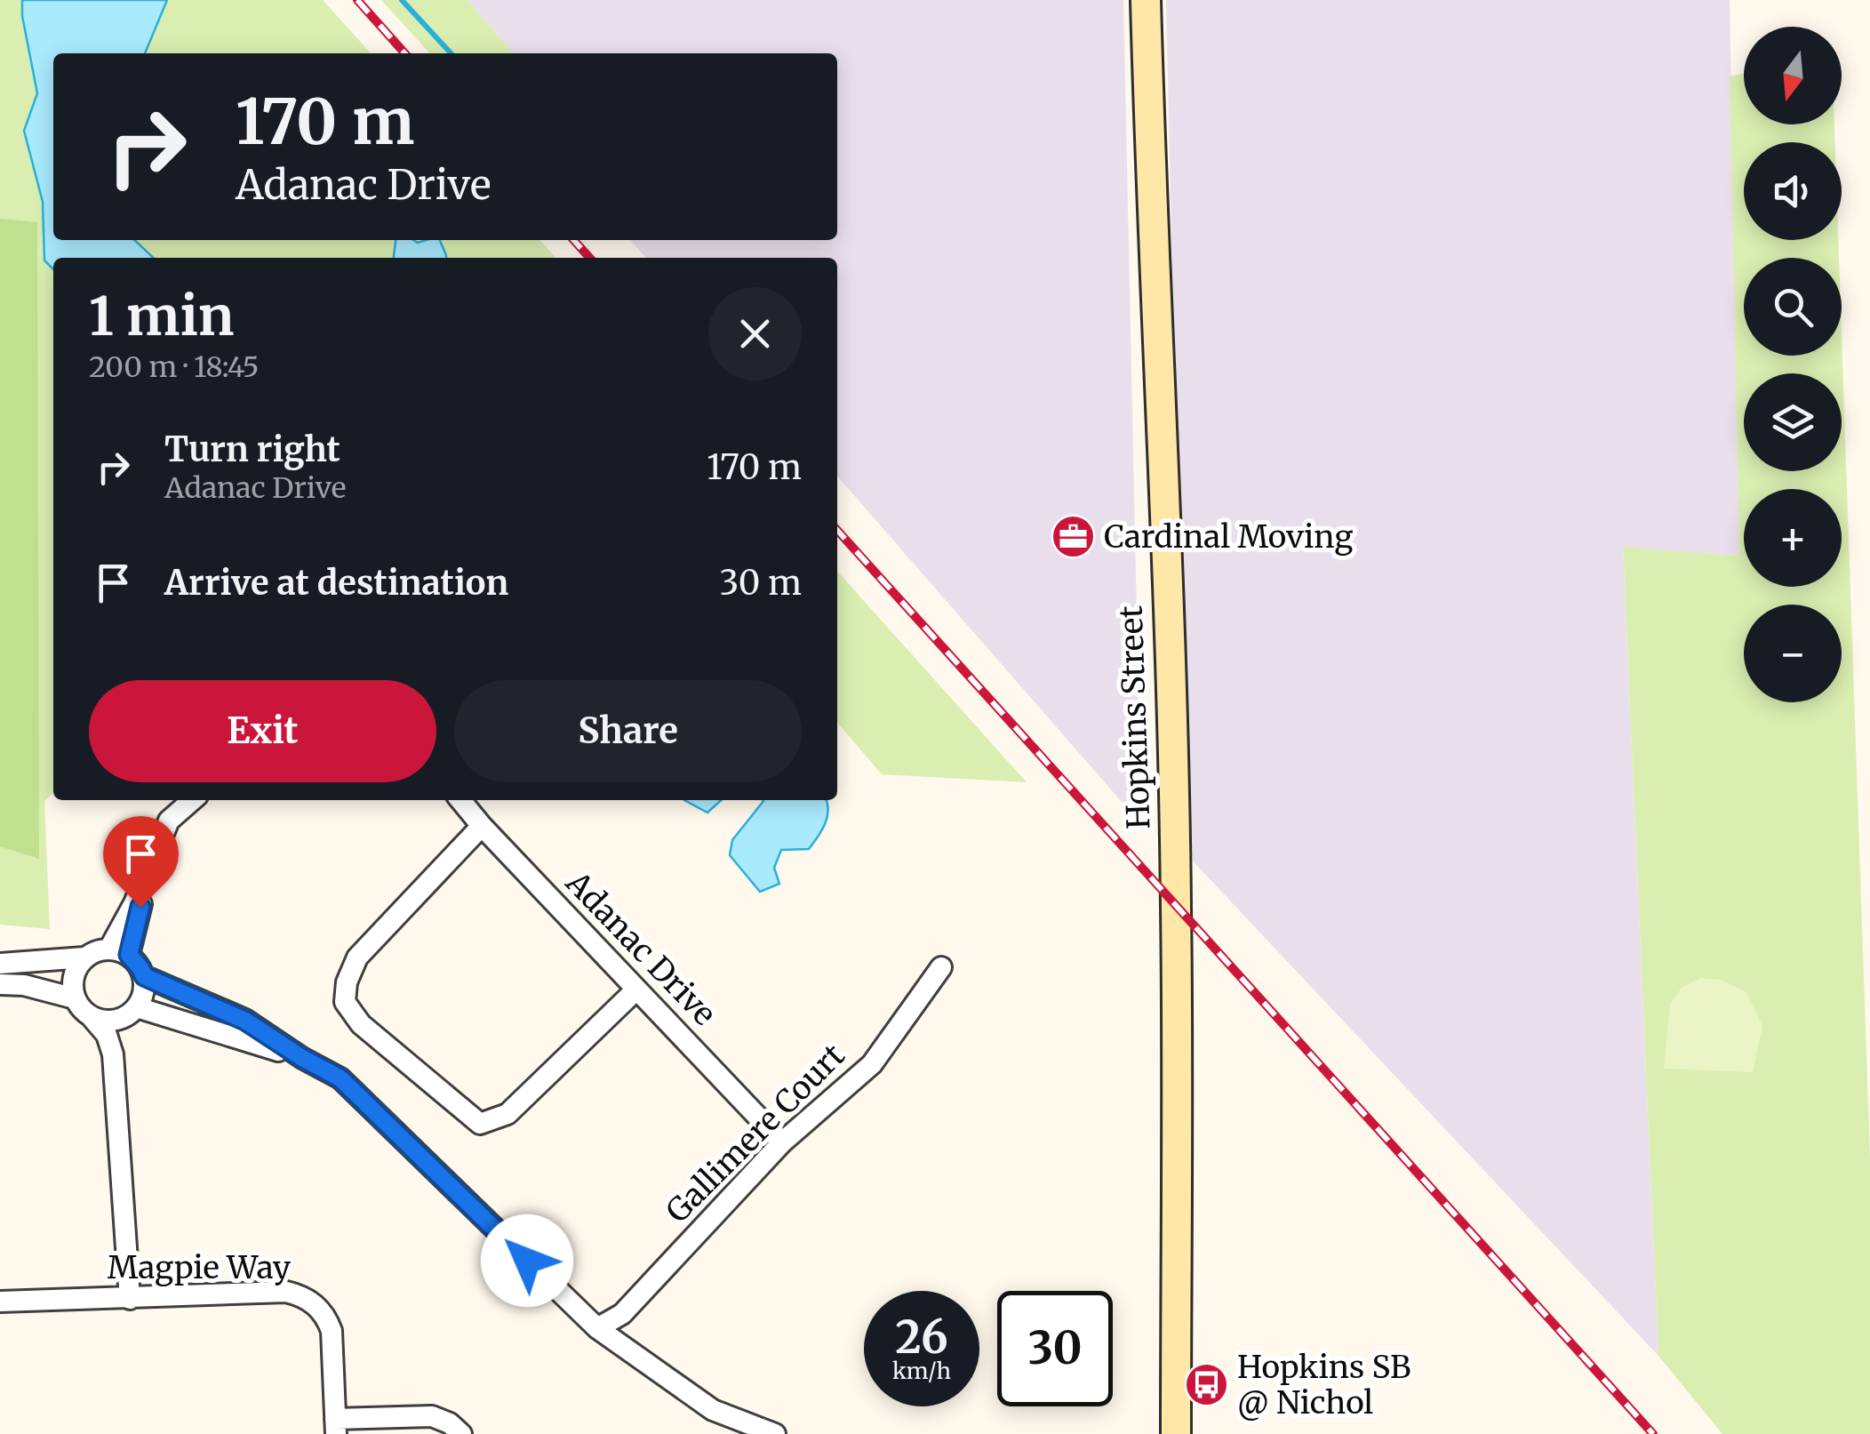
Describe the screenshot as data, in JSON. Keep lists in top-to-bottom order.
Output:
{
  "streets": {
    "main road": ["Hopkins Street"],
    "street": ["Adanac Drive", "Gallimere Court", "Magpie Way"]
  },
  "crossings": [
    ["Adanac Drive", "Gallimere Court"]
  ],
  "places": {
    "office": ["Cardinal Moving"],
    "bus stop": ["Hopkins SB @ Nichol"]
  },
  "north": "bottom",
  "page": {
    "map_buttons": ["+", "−"],
    "turn": ["170 m", "Adanac Drive"],
    "heading": ["1 min", "200 m · 18:45"],
    "list": [
      {
        "name": "Turn right",
        "note": "Adanac Drive",
        "value": "170 m"
      },
      {
        "name": "Arrive at destination",
        "value": "30 m"
      }
    ],
    "buttons": ["Exit", "Share"],
    "speed": "26 km/h",
    "limit": "30"
  }
}
